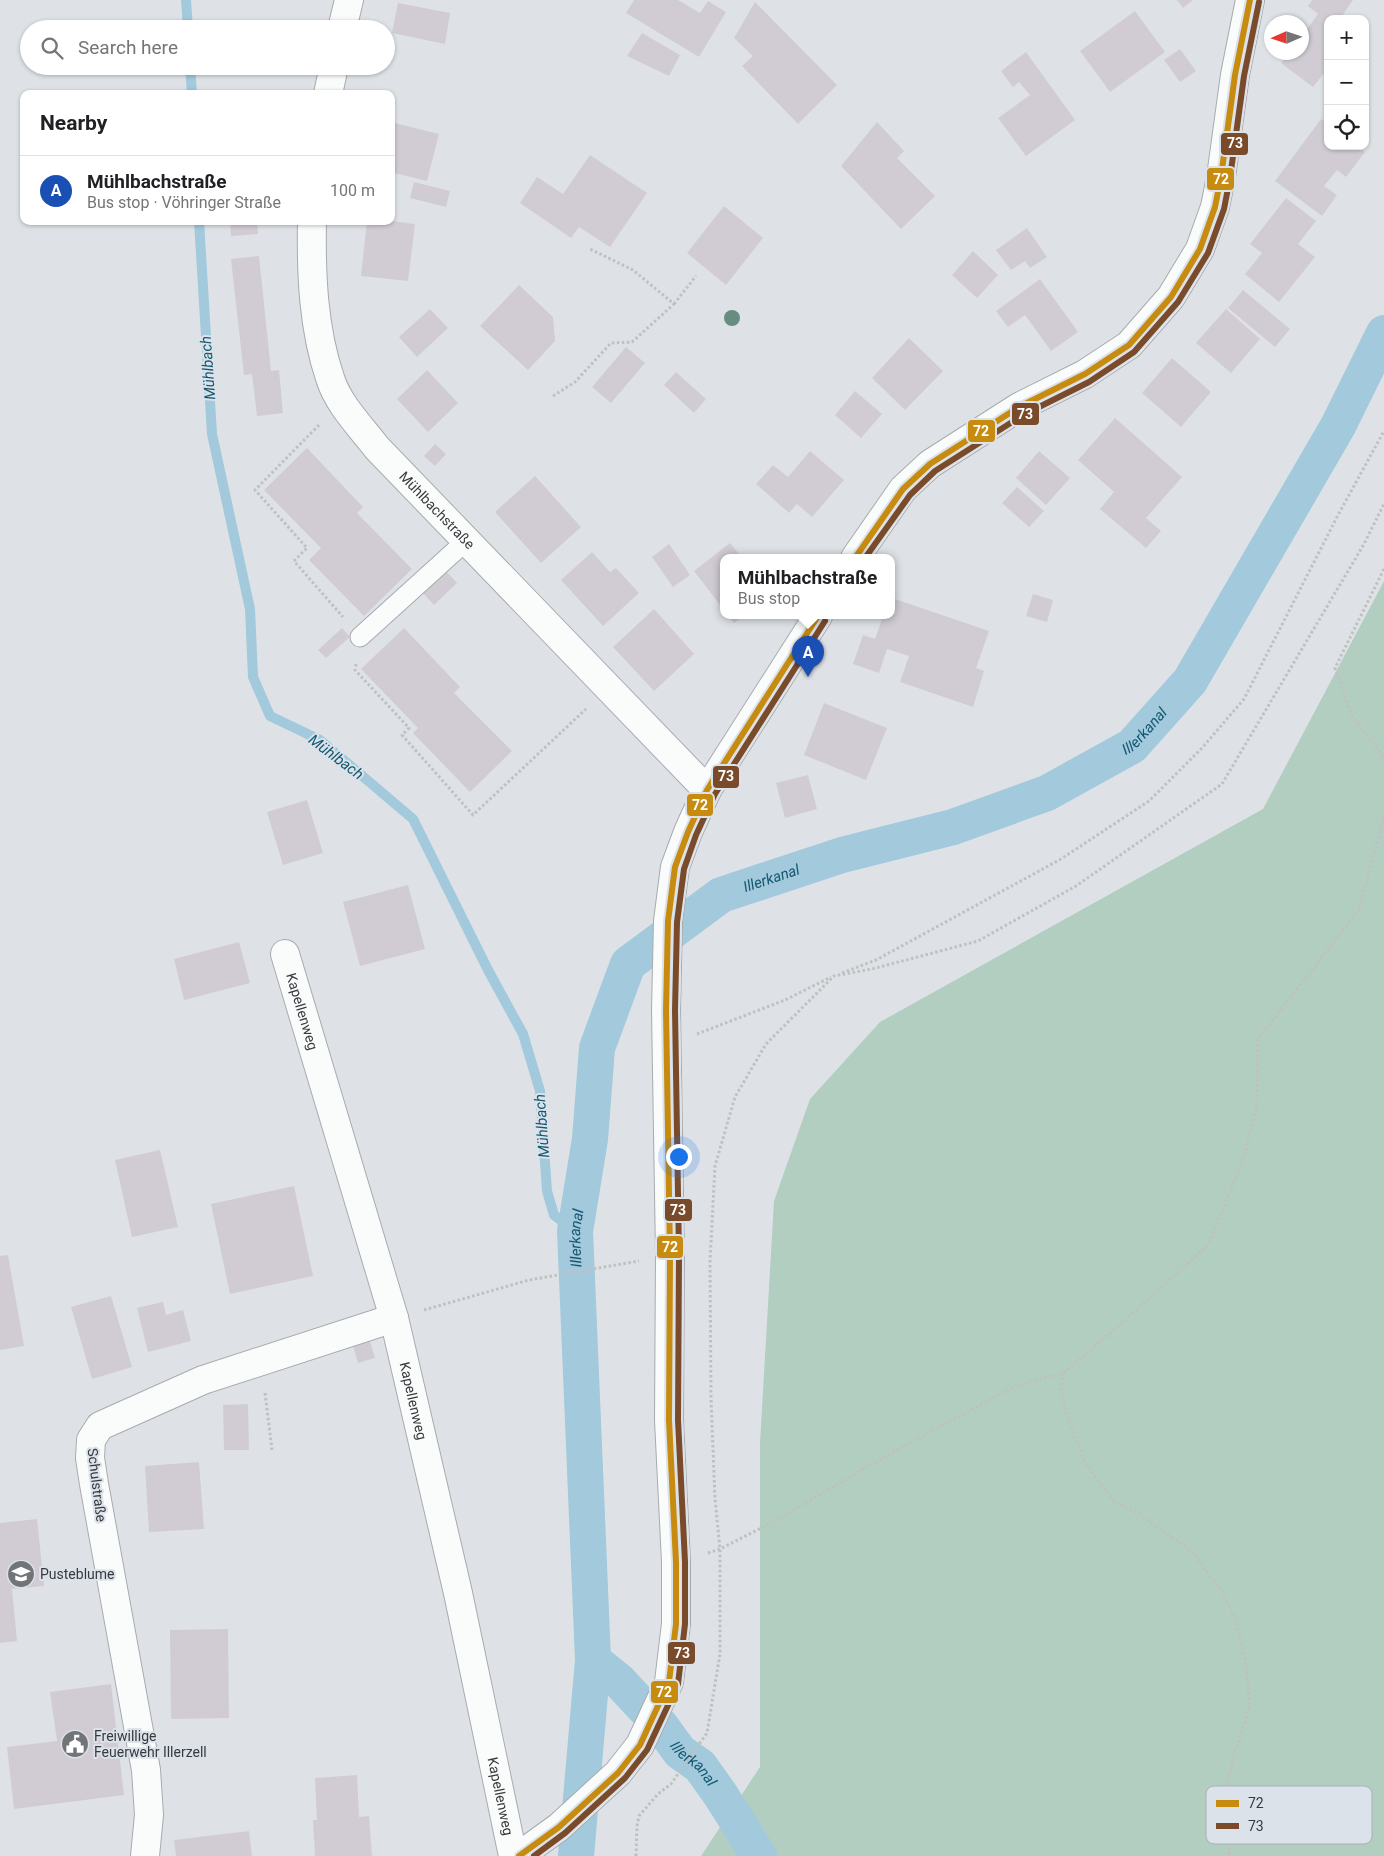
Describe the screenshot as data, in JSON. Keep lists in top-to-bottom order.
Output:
{
  "streets": {
    "street": ["Mühlbachstraße", "Kapellenweg", "Schulstraße"]
  },
  "crossings": [
    ["Kapellenweg", "Schulstraße"]
  ],
  "water": ["Mühlbach", "Illerkanal"],
  "places": {
    "school or university": ["Pusteblume"],
    "public building": ["Freiwillige Feuerwehr Illerzell"]
  },
  "lines": ["transit line 72", "transit line 73"],
  "legend": ["72", "73"],
  "north": "left",
  "page": {
    "map_buttons": ["+", "−"],
    "search": "Search here",
    "heading": "Nearby",
    "list": [
      {
        "mark": "A",
        "name": "Mühlbachstraße",
        "note": "Bus stop · Vöhringer Straße",
        "value": "100 m"
      }
    ],
    "popup": ["Mühlbachstraße", "Bus stop"],
    "pins": "A"
  }
}
